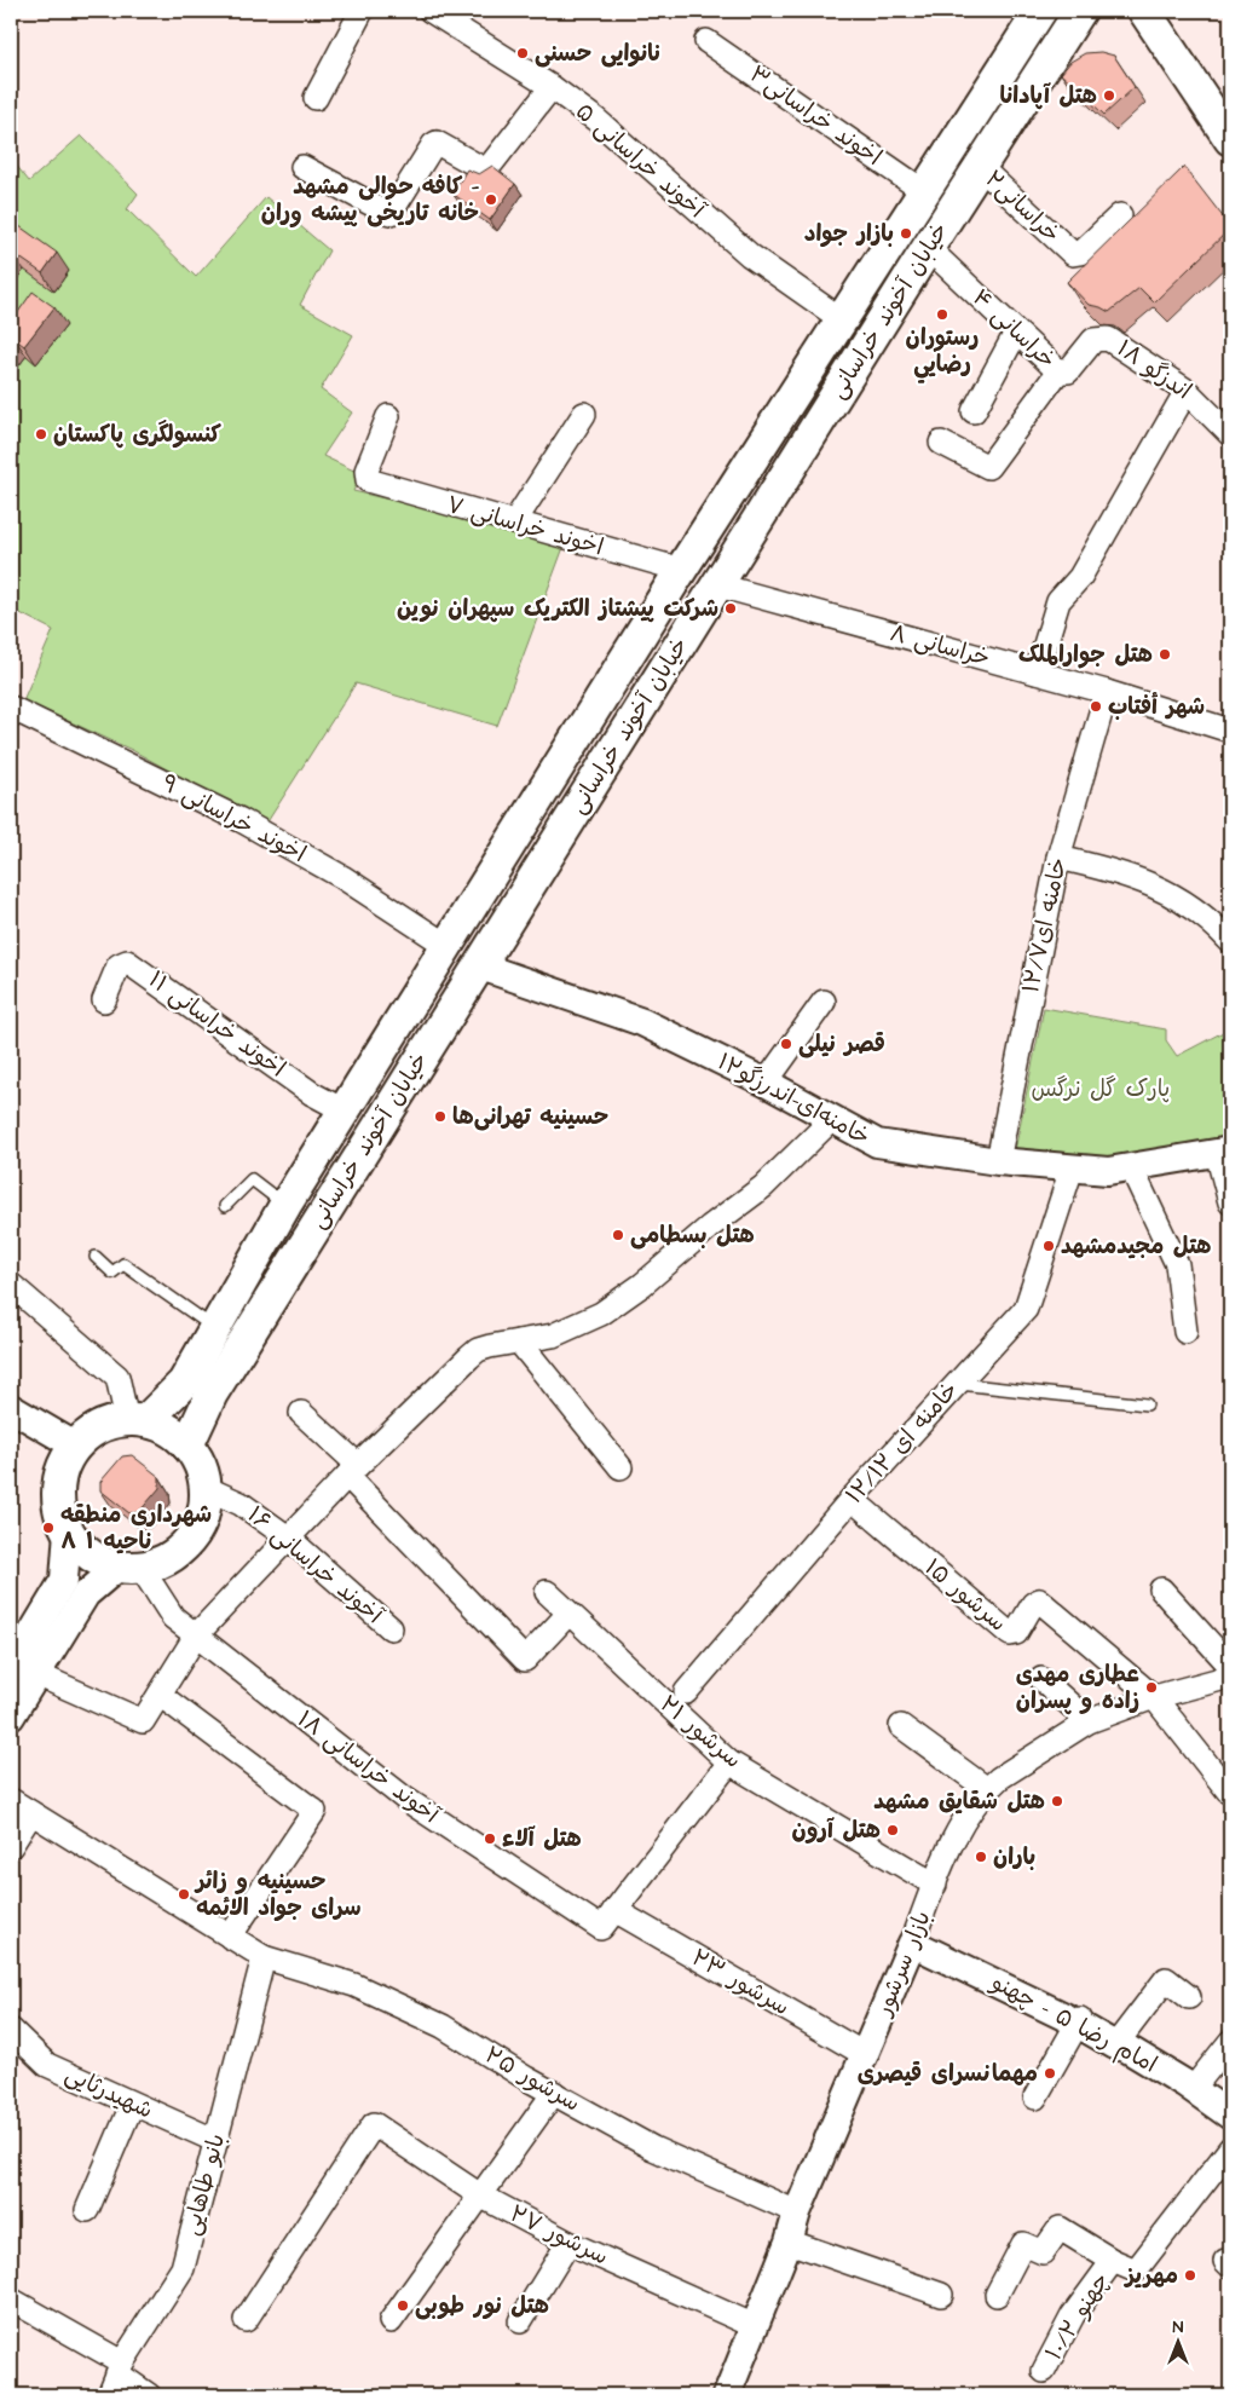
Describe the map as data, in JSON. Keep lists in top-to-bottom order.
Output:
{
  "streets": {
    "main road": ["خیابان آخوند خراسانی"],
    "street": [
      "اخوند خراسانی۳",
      "آخوند خراسانی ۵",
      "خراسانی۲",
      "خراسانی ۴",
      "اندزگو ۱۸",
      "اخوند خراسانی ۷",
      "خراسانی ۸",
      "اخوند خراسانی ۹",
      "خامنه ای۱۲/۷",
      "اخوند خراسانی ۱۱",
      "خامنه‌ای-اندرزگو۱۲",
      "خامنه ای ۱۲/۱۲",
      "آخوند خراسانی ۱۶",
      "سرشور ۱۵",
      "سرشور ۲۱",
      "آخوند خراسانی ۱۸",
      "بازار سرشور",
      "سرشور ۲۳",
      "امام رضا ۵ - چهنو",
      "سرشور ۲۵",
      "شهیدرثایی",
      "بانو طاهایی",
      "سرشور ۲۷",
      "چهنو ۱۰/۲"
    ]
  },
  "crossings": [
    ["اخوند خراسانی۳", "خیابان آخوند خراسانی"],
    ["آخوند خراسانی ۵", "خیابان آخوند خراسانی"],
    ["خراسانی۲", "خیابان آخوند خراسانی"],
    ["خیابان آخوند خراسانی", "خراسانی ۴"],
    ["خیابان آخوند خراسانی", "اخوند خراسانی ۷"],
    ["خیابان آخوند خراسانی", "خراسانی ۸"],
    ["خیابان آخوند خراسانی", "اخوند خراسانی ۹"],
    ["خیابان آخوند خراسانی", "اخوند خراسانی ۱۱"],
    ["خیابان آخوند خراسانی", "خامنه‌ای-اندرزگو۱۲"],
    ["خیابان آخوند خراسانی", "آخوند خراسانی ۱۶"],
    ["خیابان آخوند خراسانی", "آخوند خراسانی ۱۸"],
    ["خراسانی ۴", "اندزگو ۱۸"],
    ["خراسانی ۸", "خامنه ای۱۲/۷"],
    ["خامنه ای۱۲/۷", "خامنه‌ای-اندرزگو۱۲"],
    ["خامنه‌ای-اندرزگو۱۲", "خامنه ای ۱۲/۱۲"],
    ["خامنه ای ۱۲/۱۲", "سرشور ۱۵"],
    ["آخوند خراسانی ۱۶", "آخوند خراسانی ۱۸"],
    ["سرشور ۱۵", "بازار سرشور"],
    ["سرشور ۲۱", "بازار سرشور"],
    ["آخوند خراسانی ۱۸", "سرشور ۲۳"],
    ["بازار سرشور", "سرشور ۲۳"],
    ["بازار سرشور", "امام رضا ۵ - چهنو"],
    ["بازار سرشور", "سرشور ۲۵"],
    ["بازار سرشور", "سرشور ۲۷"],
    ["سرشور ۲۵", "بانو طاهایی"],
    ["شهیدرثایی", "بانو طاهایی"]
  ],
  "parks": ["پارک گل نرگس"],
  "places": [
    "نانوایی حسنی",
    "هتل آپادانا",
    "کافه حوالی مشهد - خانه تاریخی پیشه وران",
    "بازار جواد",
    "رستوران رضايي",
    "کنسولگری پاکستان",
    "شرکت پیشتاز الکتریک سپهران نوین",
    "هتل جوارالملک",
    "شهر أفتاب",
    "قصر نیلی",
    "حسینیه تهرانی‌ها",
    "هتل بسطامی",
    "هتل مجيدمشهد",
    "شهرداری منطقه ۸ ناحیه ۱",
    "عطاری مهدی زاده و پسران",
    "هتل شقایق مشهد",
    "هتل آرون",
    "هتل آلاء",
    "باران",
    "حسینیه و زائر سرای جواد الائمه",
    "مهمانسرای قیصری",
    "مهریز",
    "هتل نور طوبی"
  ],
  "north": "top"
}
